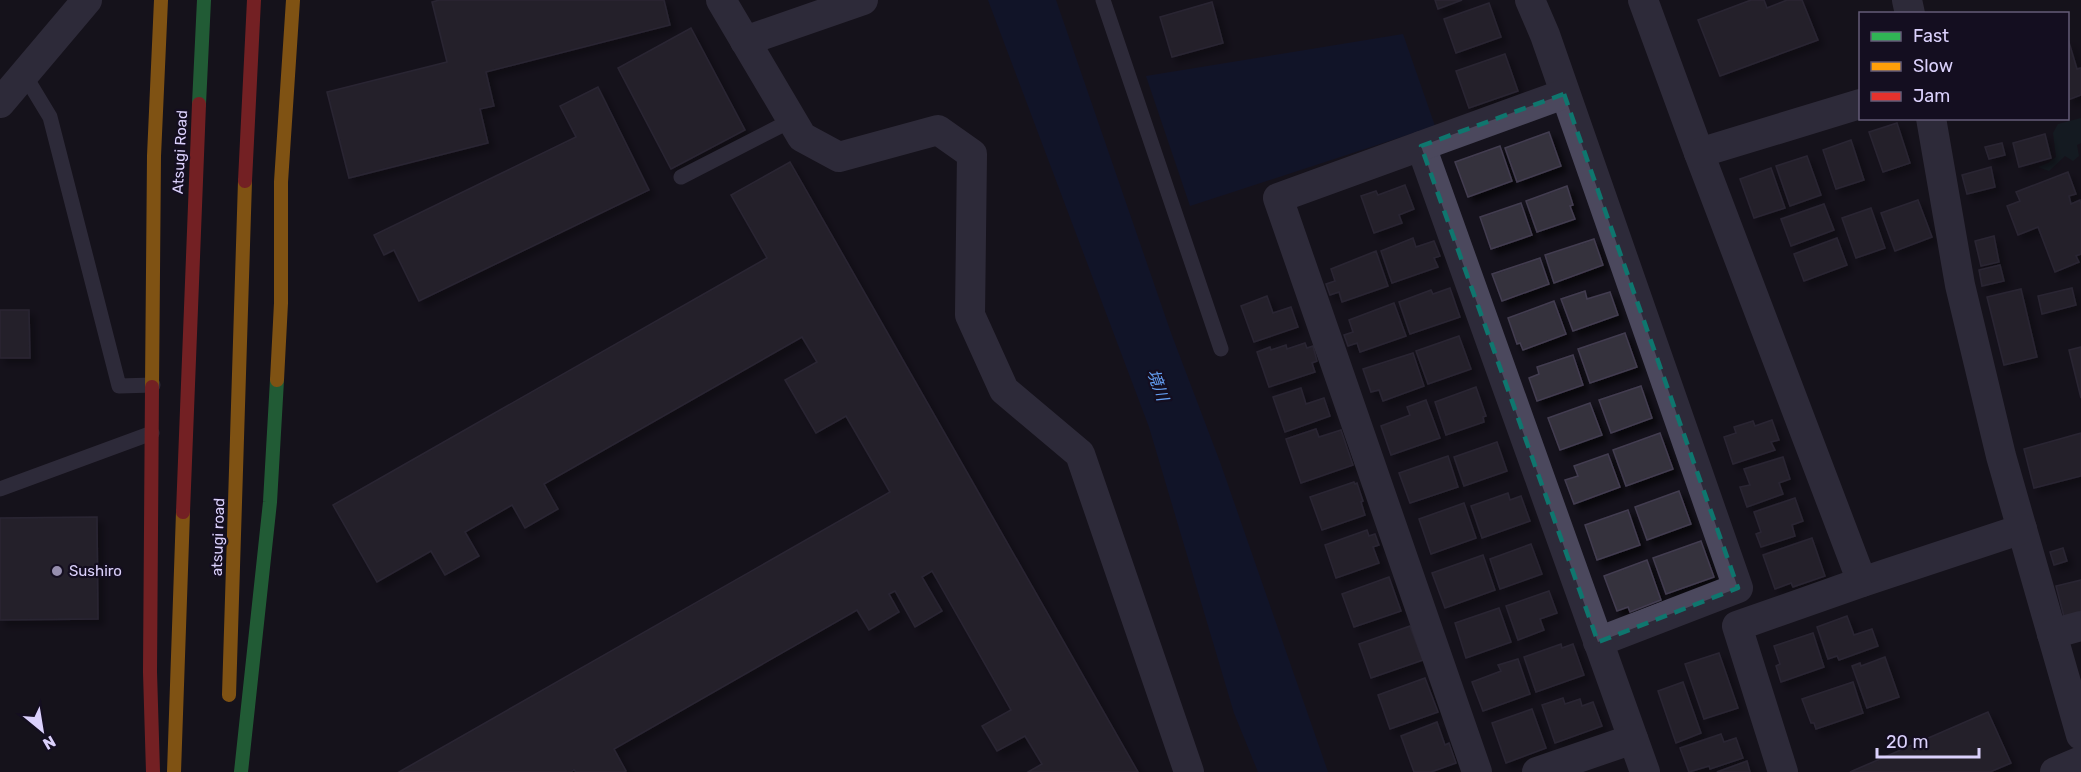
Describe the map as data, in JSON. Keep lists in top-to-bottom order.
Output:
{
  "streets": {
    "highway": ["Atsugi Road", "atsugi road"]
  },
  "water": ["境川"],
  "places": ["Sushiro"],
  "legend": ["Fast", "Slow", "Jam"],
  "scale_bar": "20 m",
  "north": "bottom right"
}
